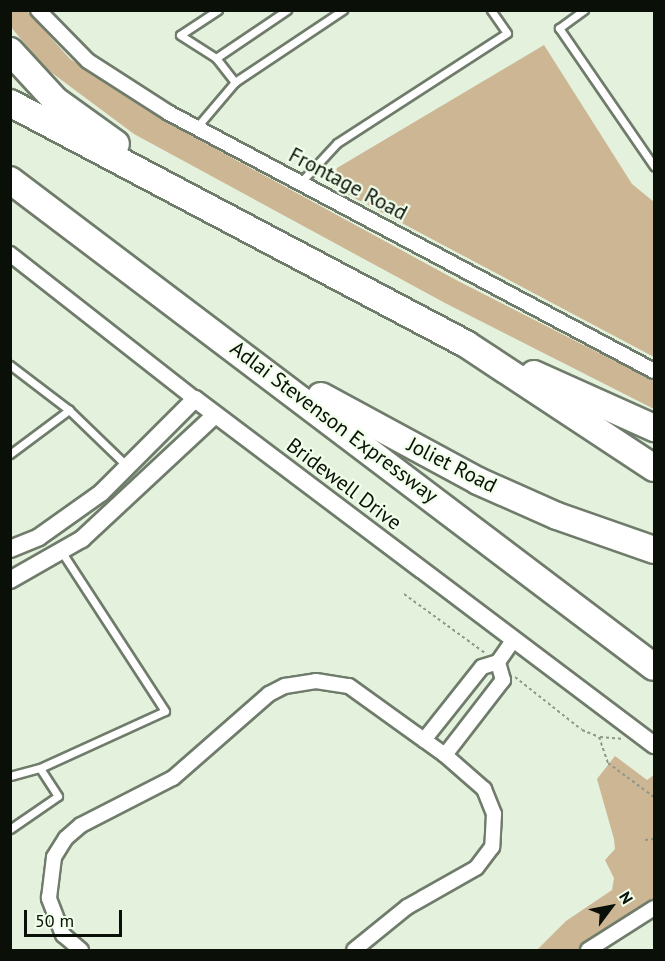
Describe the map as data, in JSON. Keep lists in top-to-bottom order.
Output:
{
  "streets": {
    "highway": ["Adlai Stevenson Expressway", "Joliet Road"],
    "street": ["Frontage Road", "Bridewell Drive"]
  },
  "crossings": [
    ["Adlai Stevenson Expressway", "Joliet Road"]
  ],
  "scale_bar": "50 m",
  "north": "top right"
}
